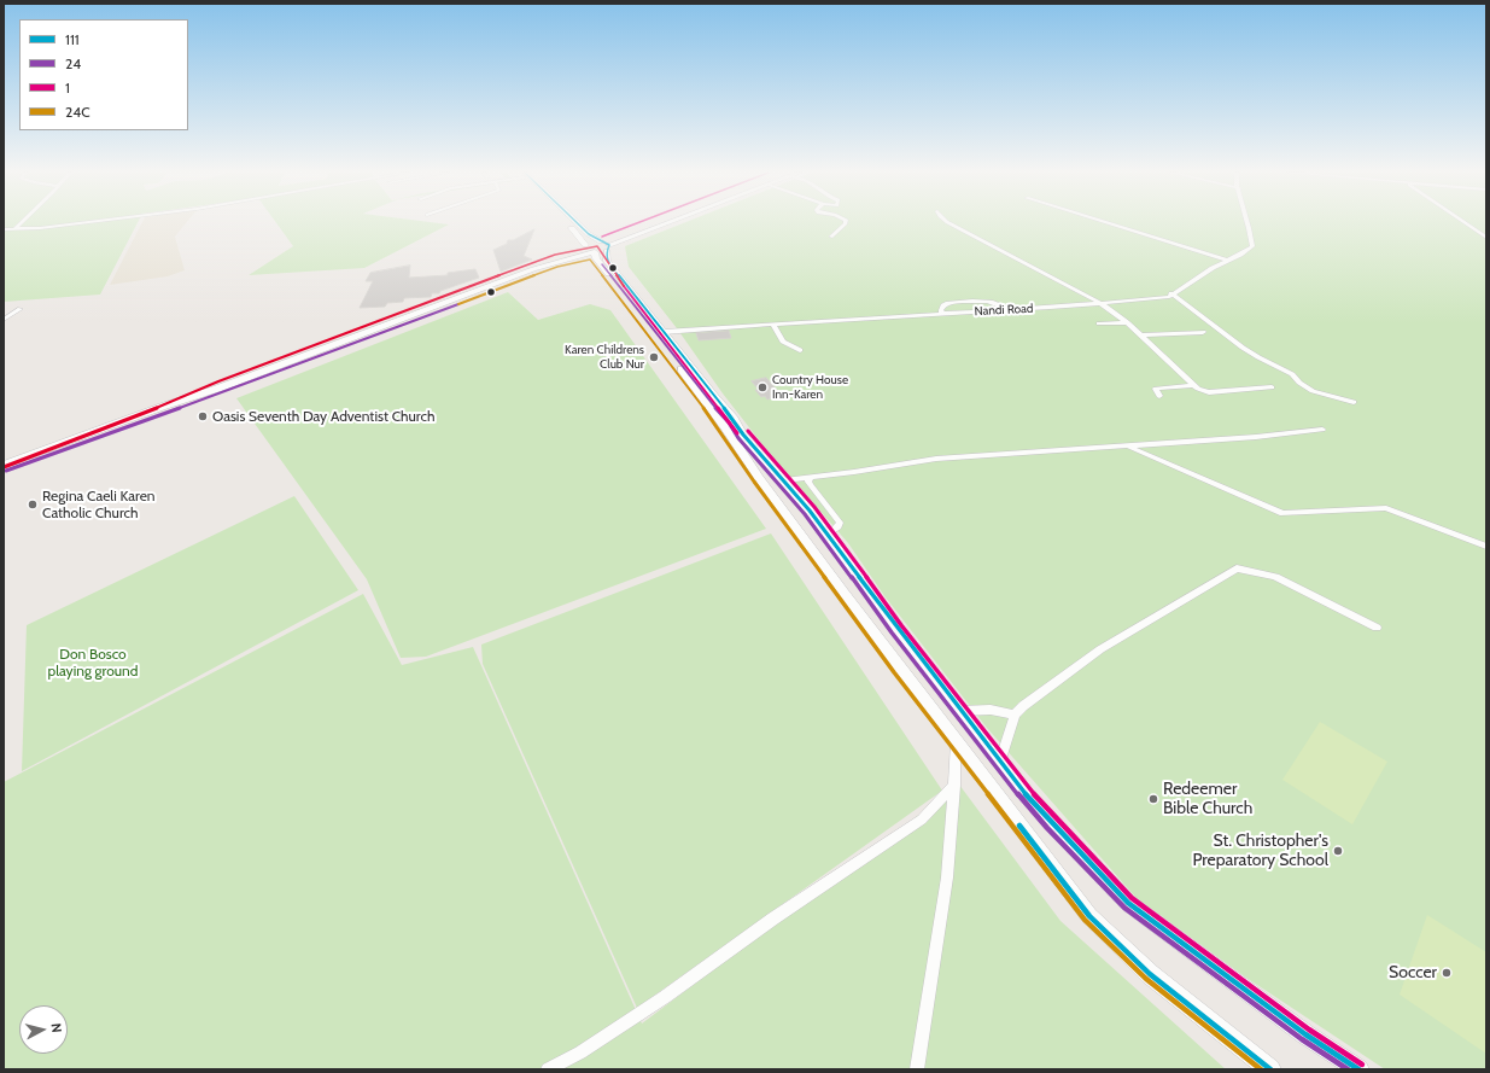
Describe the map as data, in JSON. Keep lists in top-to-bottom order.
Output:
{
  "streets": {
    "street": ["Nandi Road"]
  },
  "parks": ["Don Bosco playing ground"],
  "places": [
    "Karen Childrens Club Nur",
    "Country House Inn-Karen",
    "Oasis Seventh Day Adventist Church",
    "Regina Caeli Karen Catholic Church",
    "Redeemer Bible Church",
    "St. Christopher's Preparatory School",
    "Soccer"
  ],
  "lines": [
    "transit line 111",
    "transit line 1",
    "transit line 24C",
    "transit line 24"
  ],
  "legend": [
    "111",
    "24",
    "1",
    "24C"
  ],
  "north": "right"
}
